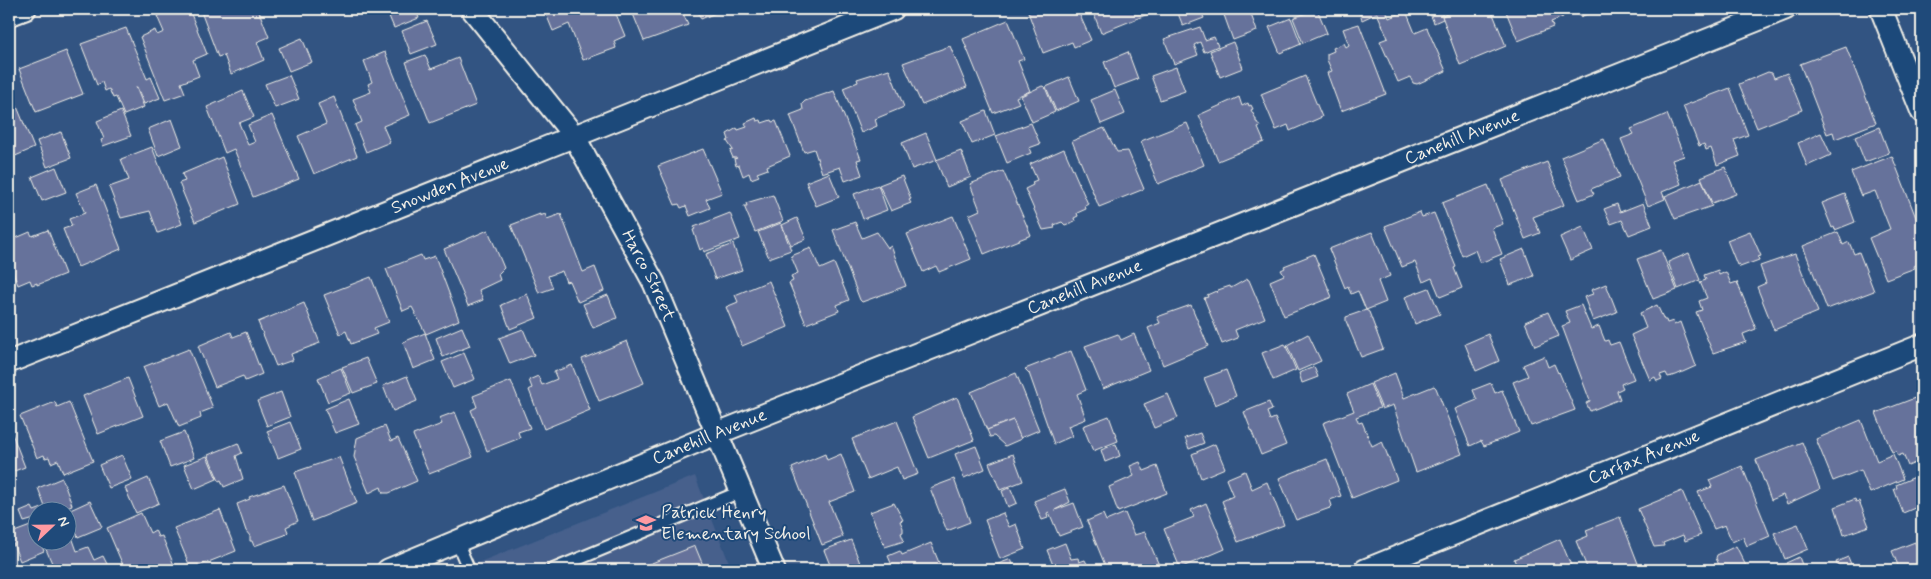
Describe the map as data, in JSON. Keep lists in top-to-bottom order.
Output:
{
  "streets": {
    "street": [
      "Canehill Avenue",
      "Snowden Avenue",
      "Harco Street",
      "Carfax Avenue"
    ]
  },
  "crossings": [
    ["Canehill Avenue", "Harco Street"],
    ["Snowden Avenue", "Harco Street"]
  ],
  "places": {
    "school or university": ["Patrick Henry Elementary School"]
  },
  "north": "right"
}
